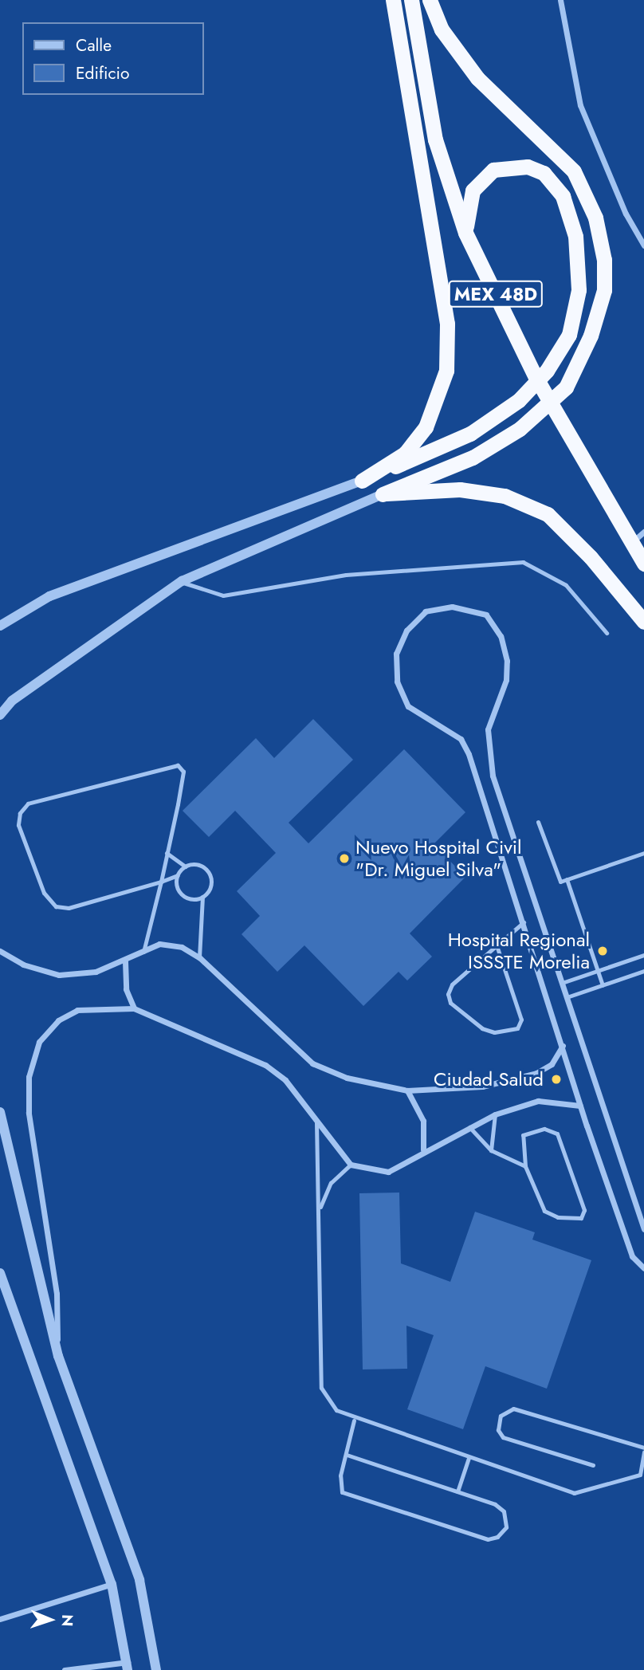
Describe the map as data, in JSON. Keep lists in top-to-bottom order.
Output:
{
  "streets": {
    "highway": ["MEX 48D"]
  },
  "places": ["Nuevo Hospital Civil \"Dr. Miguel Silva\"", "Hospital Regional ISSSTE Morelia", "Ciudad Salud"],
  "legend": ["Calle", "Edificio"],
  "north": "right"
}
